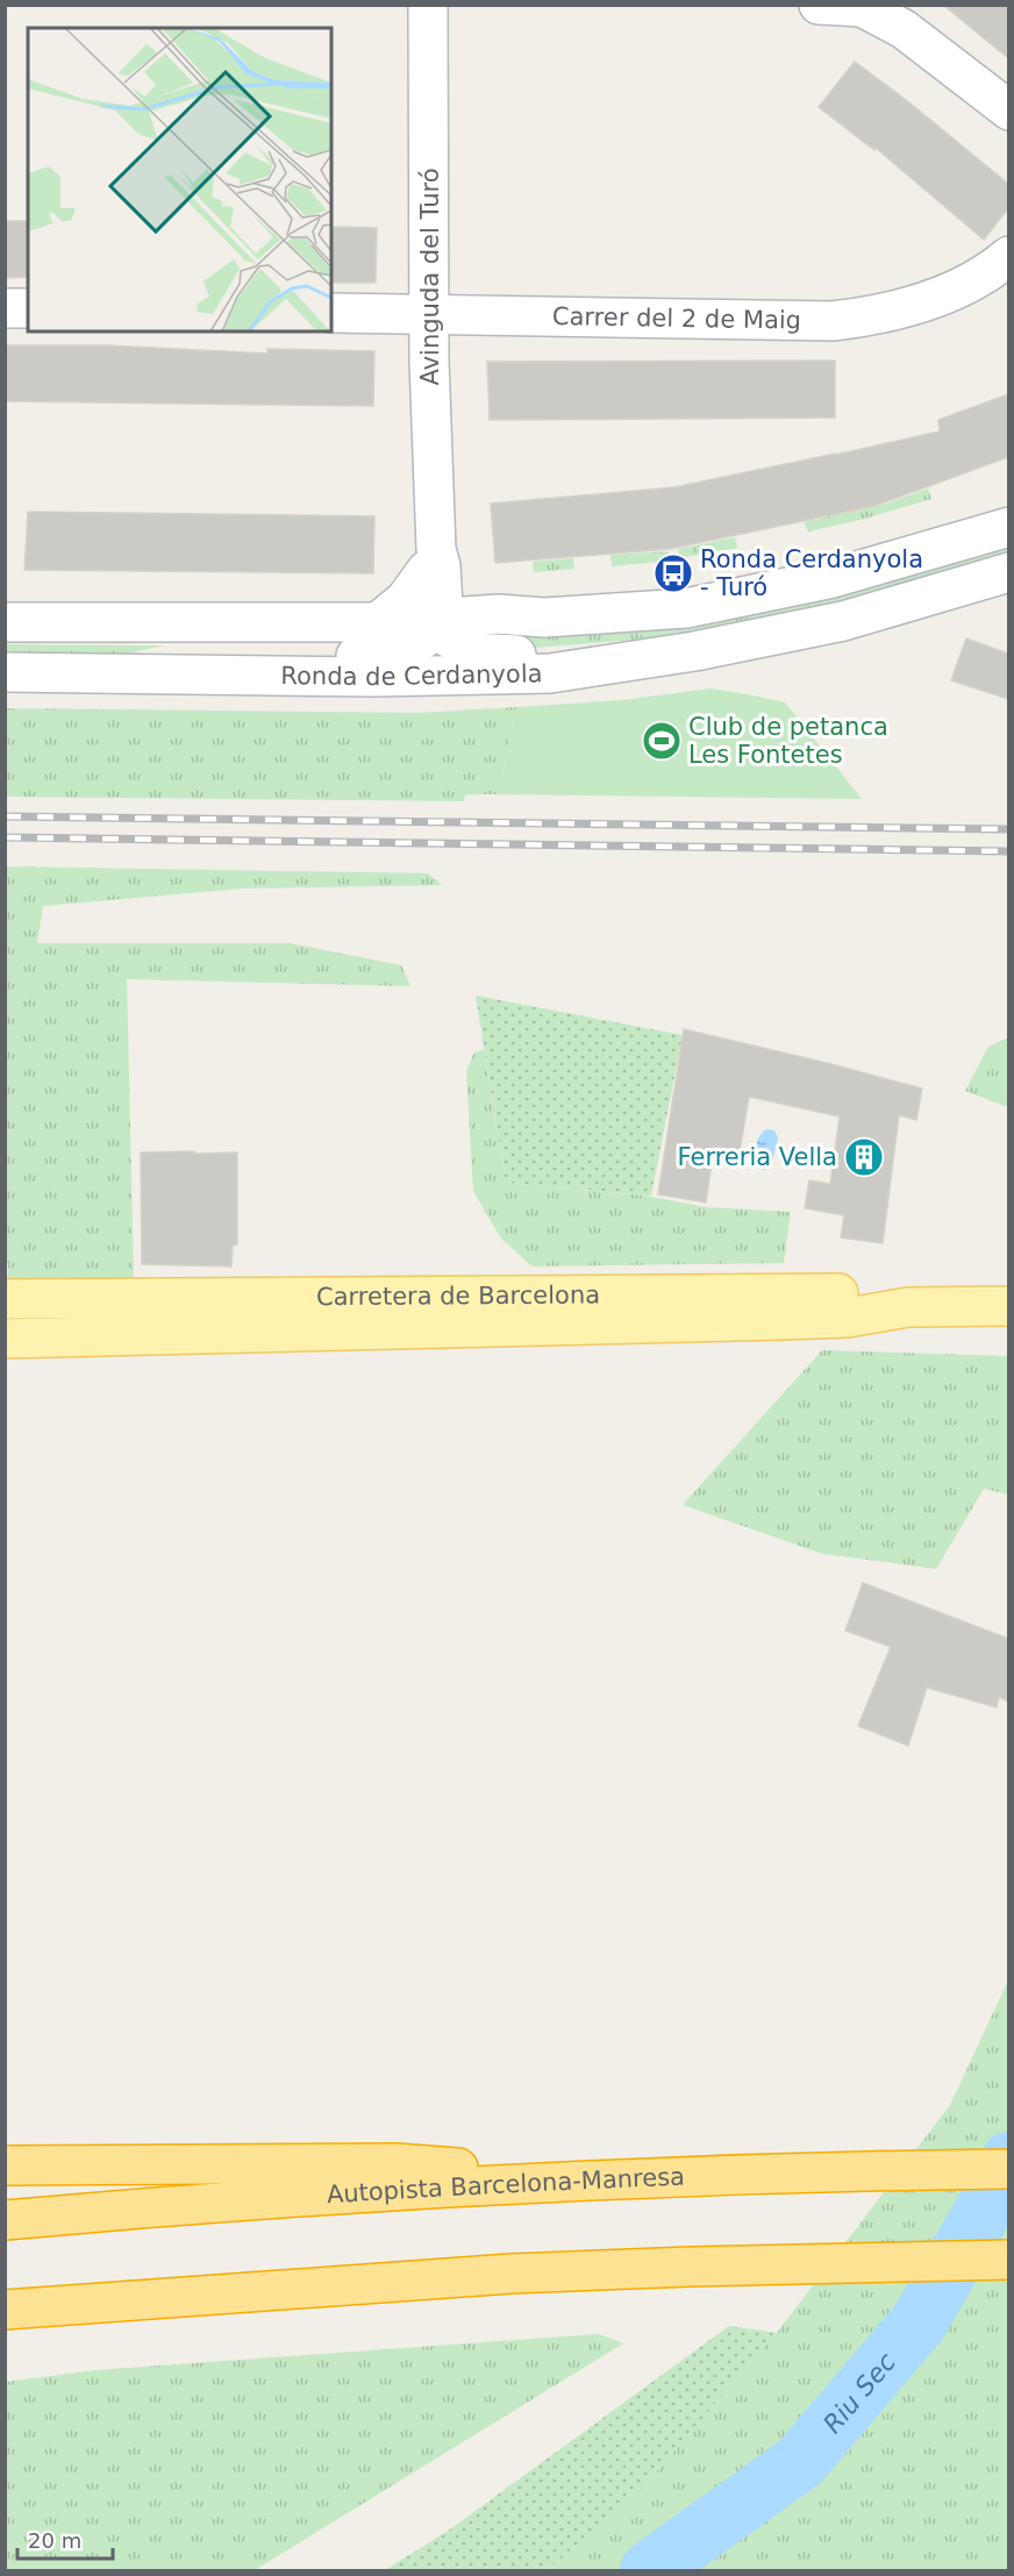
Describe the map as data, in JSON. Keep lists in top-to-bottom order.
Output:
{
  "streets": {
    "highway": ["Autopista Barcelona-Manresa"],
    "main road": ["Carretera de Barcelona"],
    "street": ["Avinguda del Turó", "Carrer del 2 de Maig", "Ronda de Cerdanyola"]
  },
  "crossings": [
    ["Avinguda del Turó", "Carrer del 2 de Maig"],
    ["Avinguda del Turó", "Ronda de Cerdanyola"]
  ],
  "water": ["Riu Sec"],
  "places": {
    "bus stop": ["Ronda Cerdanyola - Turó"],
    "sports": ["Club de petanca Les Fontetes"],
    "building": ["Ferreria Vella"]
  },
  "scale_bar": "20 m"
}
